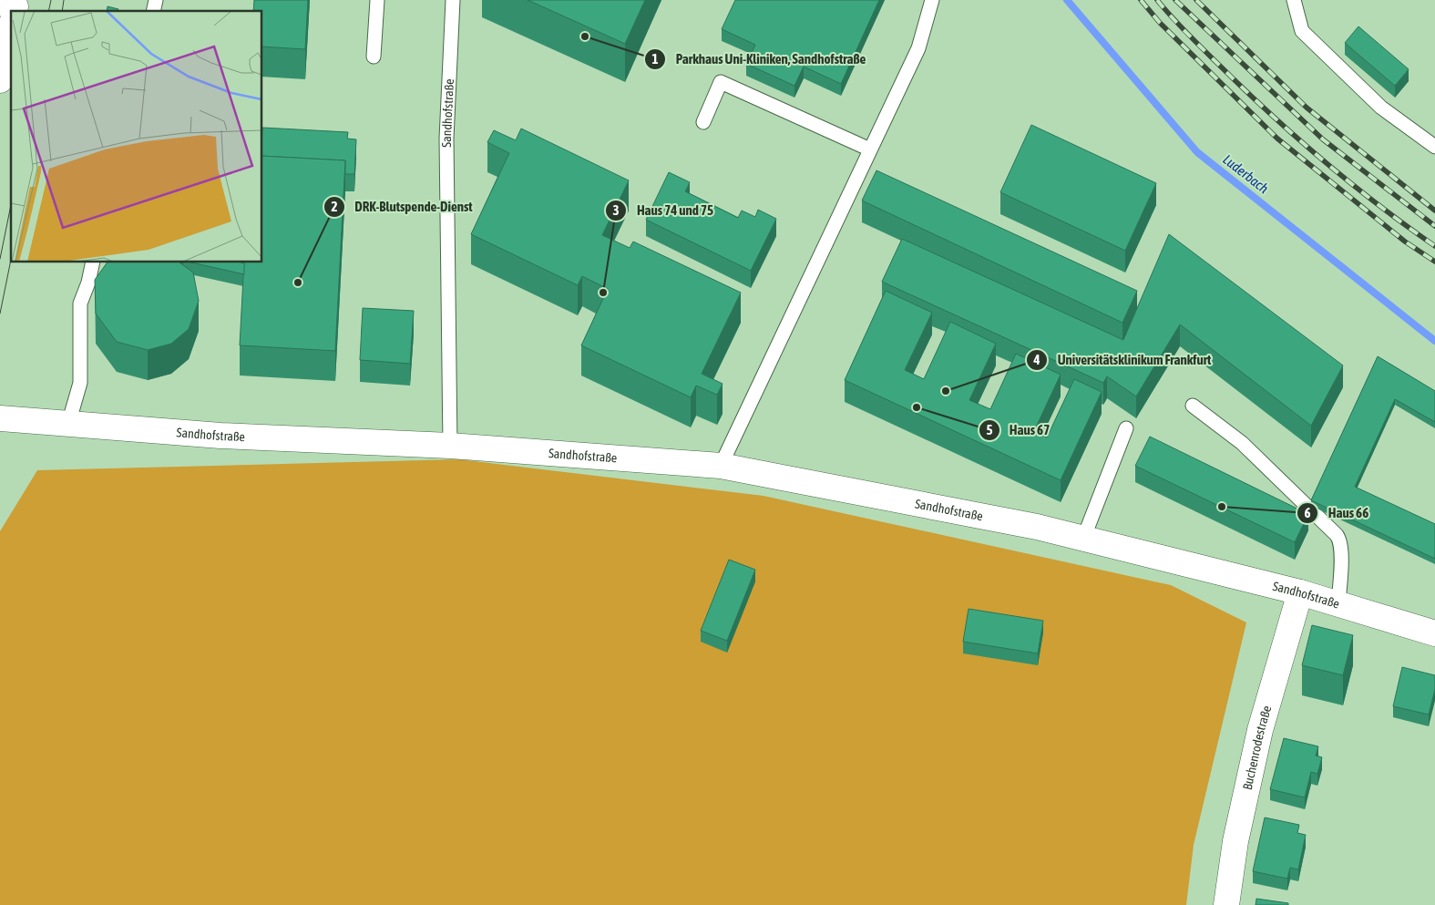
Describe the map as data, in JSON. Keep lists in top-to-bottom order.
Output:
{
  "streets": {
    "street": ["Sandhofstraße", "Buchenrodestraße"]
  },
  "crossings": [
    ["Sandhofstraße", "Buchenrodestraße"]
  ],
  "water": ["Luderbach"],
  "places": [
    "Parkhaus Uni-Kliniken, Sandhofstraße",
    "DRK-Blutspende-Dienst",
    "Haus 74 und 75",
    "Universitätsklinikum Frankfurt",
    "Haus 67",
    "Haus 66"
  ]
}
